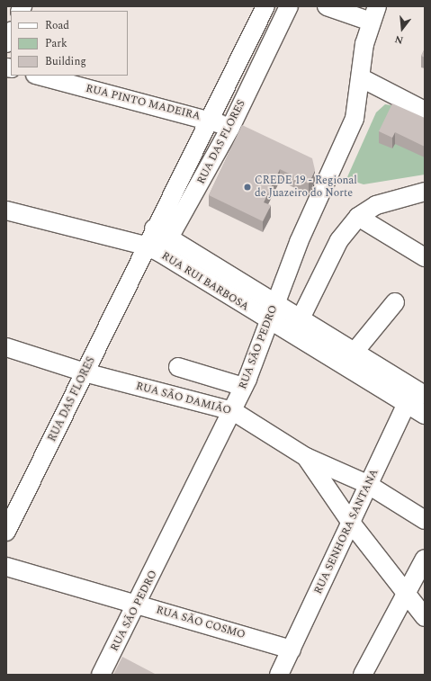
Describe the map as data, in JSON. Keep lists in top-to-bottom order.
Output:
{
  "streets": {
    "street": [
      "RUA PINTO MADEIRA",
      "RUA DAS FLORES",
      "RUA RUI BARBOSA",
      "RUA SÃO PEDRO",
      "RUA SÃO DAMIÃO",
      "RUA SENHORA SANTANA",
      "RUA SÃO COSMO"
    ]
  },
  "crossings": [
    ["RUA PINTO MADEIRA", "RUA DAS FLORES"],
    ["RUA DAS FLORES", "RUA RUI BARBOSA"],
    ["RUA DAS FLORES", "RUA SÃO DAMIÃO"],
    ["RUA RUI BARBOSA", "RUA SÃO PEDRO"],
    ["RUA RUI BARBOSA", "RUA SENHORA SANTANA"],
    ["RUA SÃO PEDRO", "RUA SÃO DAMIÃO"],
    ["RUA SÃO PEDRO", "RUA SÃO COSMO"],
    ["RUA SÃO DAMIÃO", "RUA SENHORA SANTANA"],
    ["RUA SENHORA SANTANA", "RUA SÃO COSMO"]
  ],
  "places": ["CREDE 19 - Regional de Juazeiro do Norte"],
  "legend": ["Road", "Park", "Building"],
  "north": "bottom"
}
